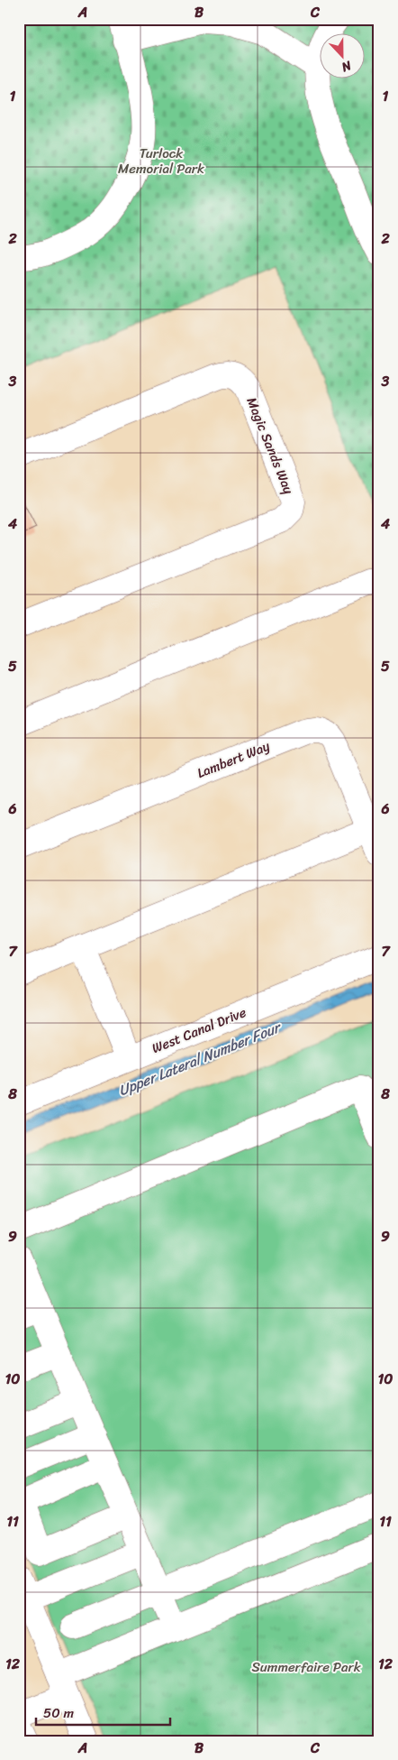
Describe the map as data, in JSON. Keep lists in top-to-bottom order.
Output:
{
  "streets": {
    "street": ["Magic Sands Way", "Lambert Way", "West Canal Drive"]
  },
  "water": ["Upper Lateral Number Four"],
  "parks": ["Turlock Memorial Park", "Summerfaire Park"],
  "scale_bar": "50 m",
  "north": "bottom",
  "grid": {
    "columns": ["A", "B", "C"],
    "rows": [
      "1",
      "2",
      "3",
      "4",
      "5",
      "6",
      "7",
      "8",
      "9",
      "10",
      "11",
      "12"
    ]
  }
}
